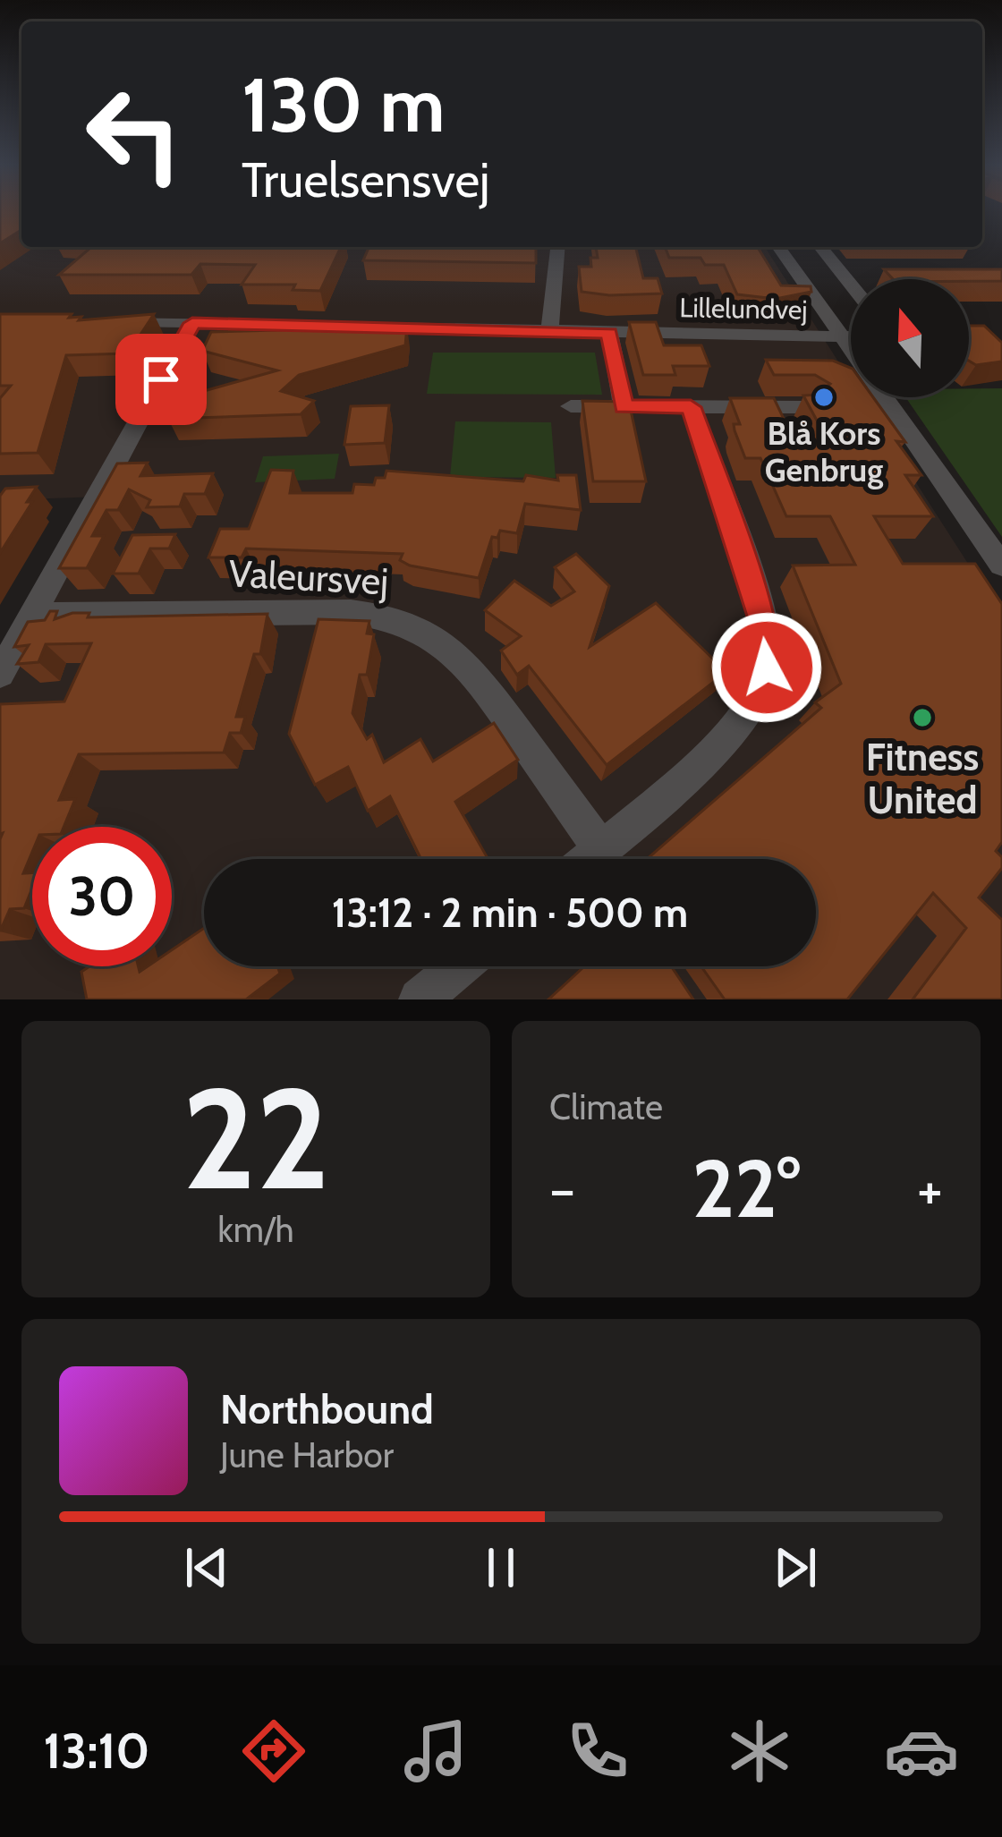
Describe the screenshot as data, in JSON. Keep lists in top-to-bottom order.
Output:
{
  "streets": {
    "street": ["Lillelundvej", "Valeursvej"]
  },
  "places": ["Blå Kors Genbrug", "Fitness United"],
  "north": "top",
  "page": {
    "turn": ["130 m", "Truelsensvej"],
    "limit": "30",
    "trip": "13:12 · 2 min · 500 m",
    "tile": [
      ["22", "km/h"],
      "Climate"
    ],
    "heat": ["−", "22°", "+"],
    "song": ["Northbound", "June Harbor"],
    "tabs": "13:10"
  }
}
